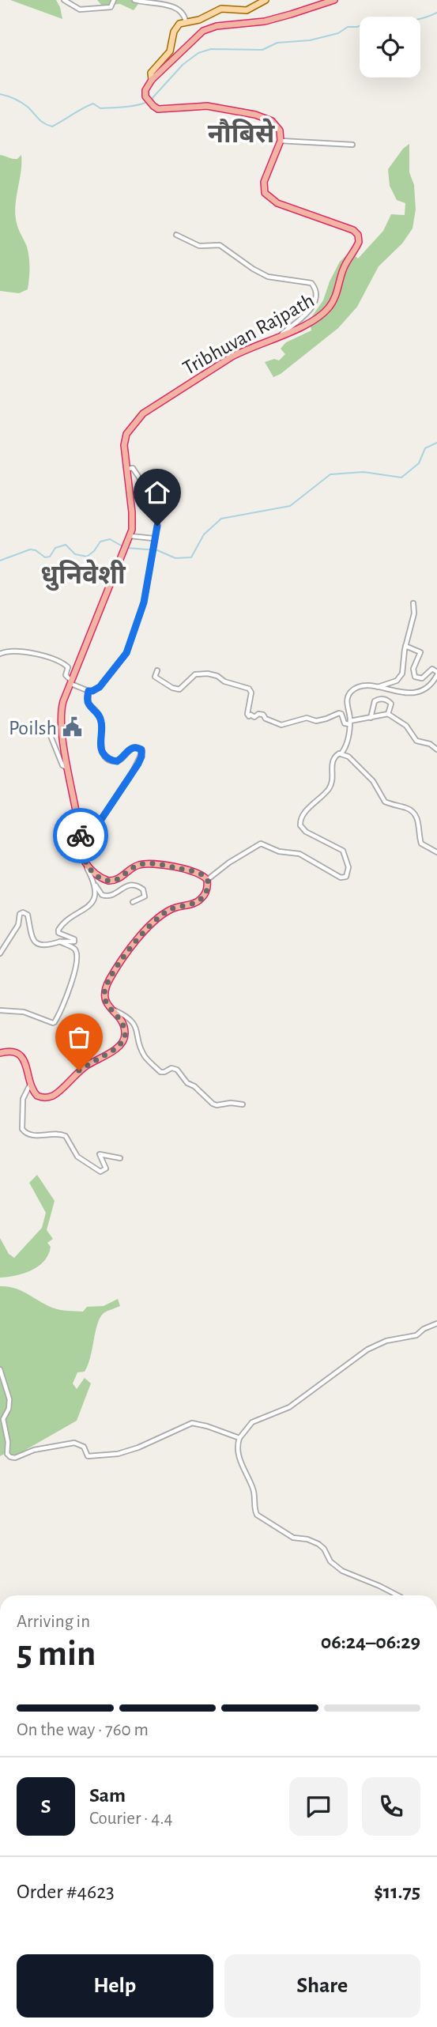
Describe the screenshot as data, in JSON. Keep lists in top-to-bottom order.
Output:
{
  "streets": {
    "highway": ["Tribhuvan Rajpath"]
  },
  "districts": ["नौबिसे", "धुनिवेशी"],
  "places": {
    "public building": ["Poilsh"]
  },
  "page": {
    "heading": ["5 min", "Arriving in", "06:24–06:29"],
    "panel": [
      "Sam",
      "Courier · 4.4",
      "Order #4623",
      "$11.75"
    ],
    "bar": "On the way · 760 m",
    "round": "S",
    "buttons": ["Help", "Share"]
  }
}
